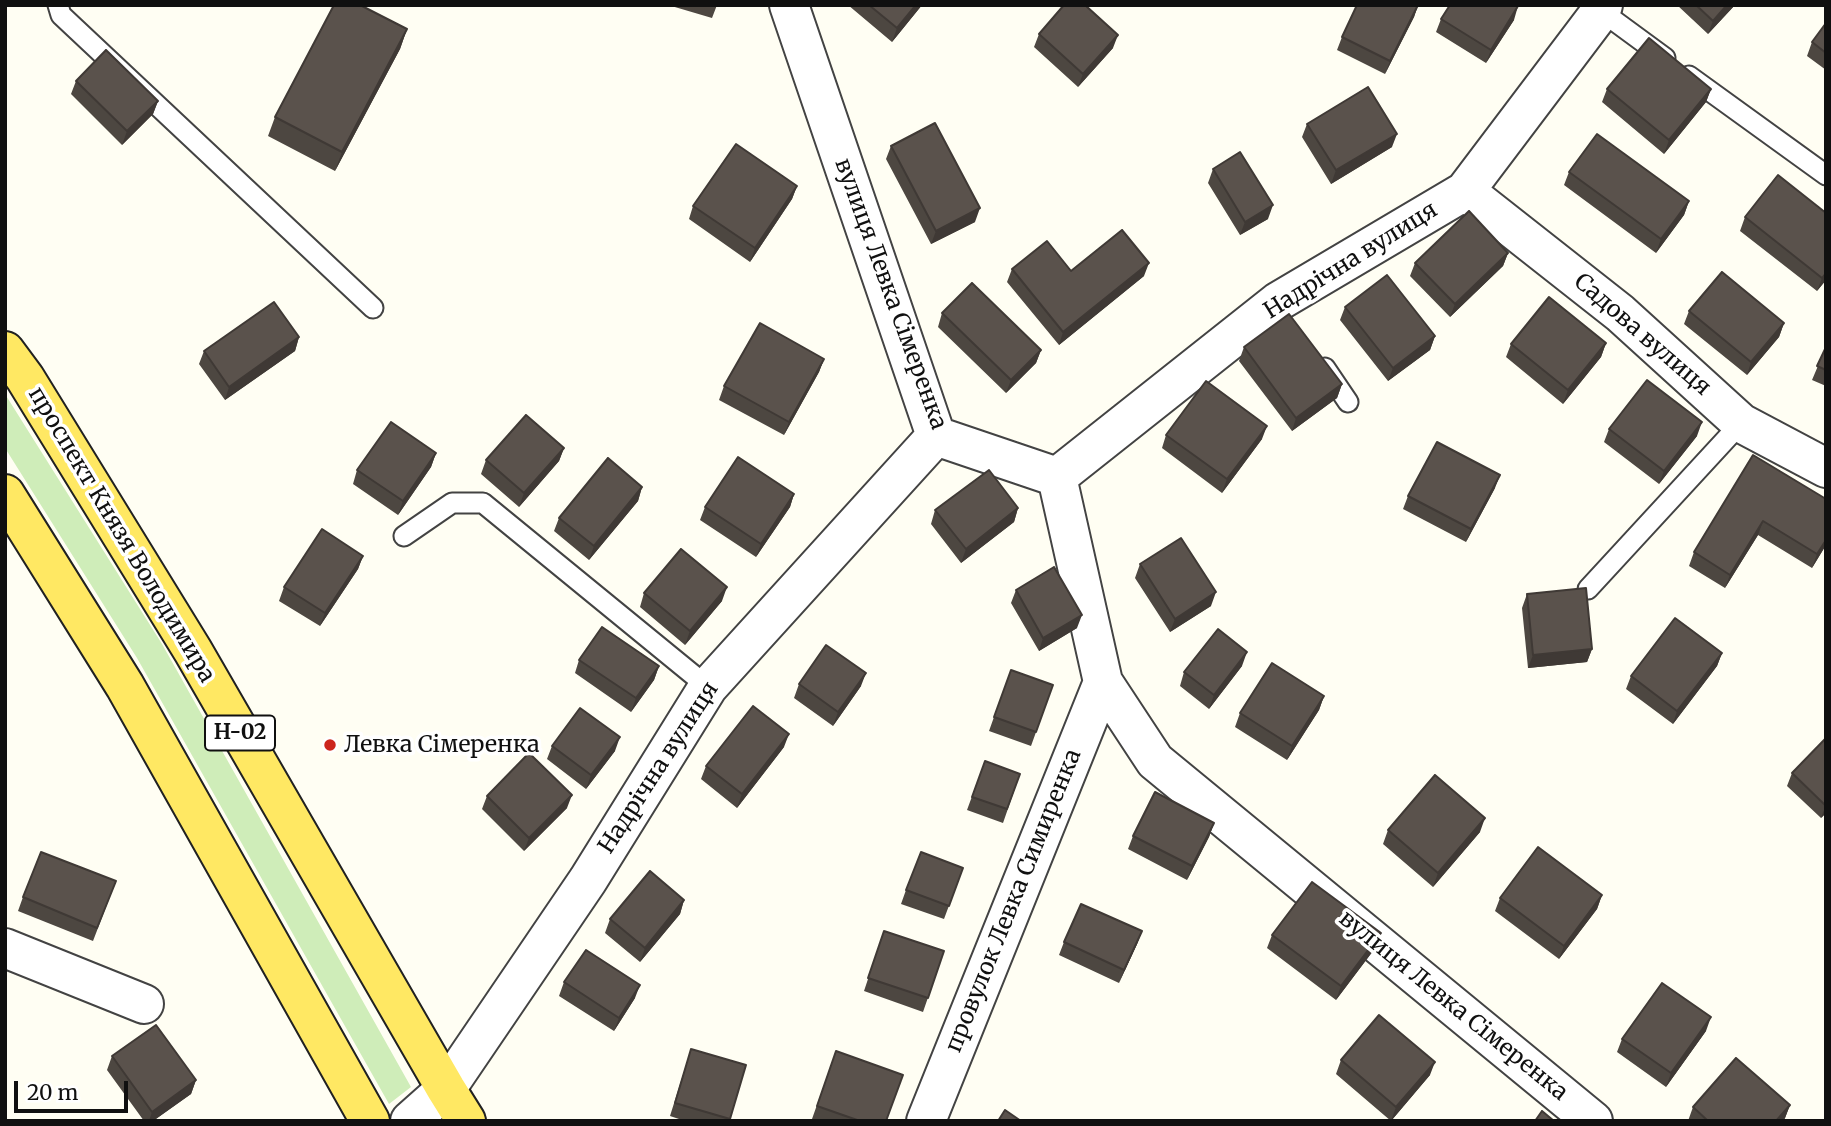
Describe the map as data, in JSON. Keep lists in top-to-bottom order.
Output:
{
  "streets": {
    "main road": ["проспект Князя Володимира", "Н-02"],
    "street": [
      "Надрічна вулиця",
      "вулиця Левка Сімеренка",
      "Садова вулиця",
      "провулок Левка Симиренка"
    ]
  },
  "crossings": [
    ["Надрічна вулиця", "вулиця Левка Сімеренка"],
    ["Надрічна вулиця", "Садова вулиця"],
    ["Надрічна вулиця", "проспект Князя Володимира"],
    ["вулиця Левка Сімеренка", "провулок Левка Симиренка"]
  ],
  "places": ["Левка Сімеренка"],
  "scale_bar": "20 m"
}
